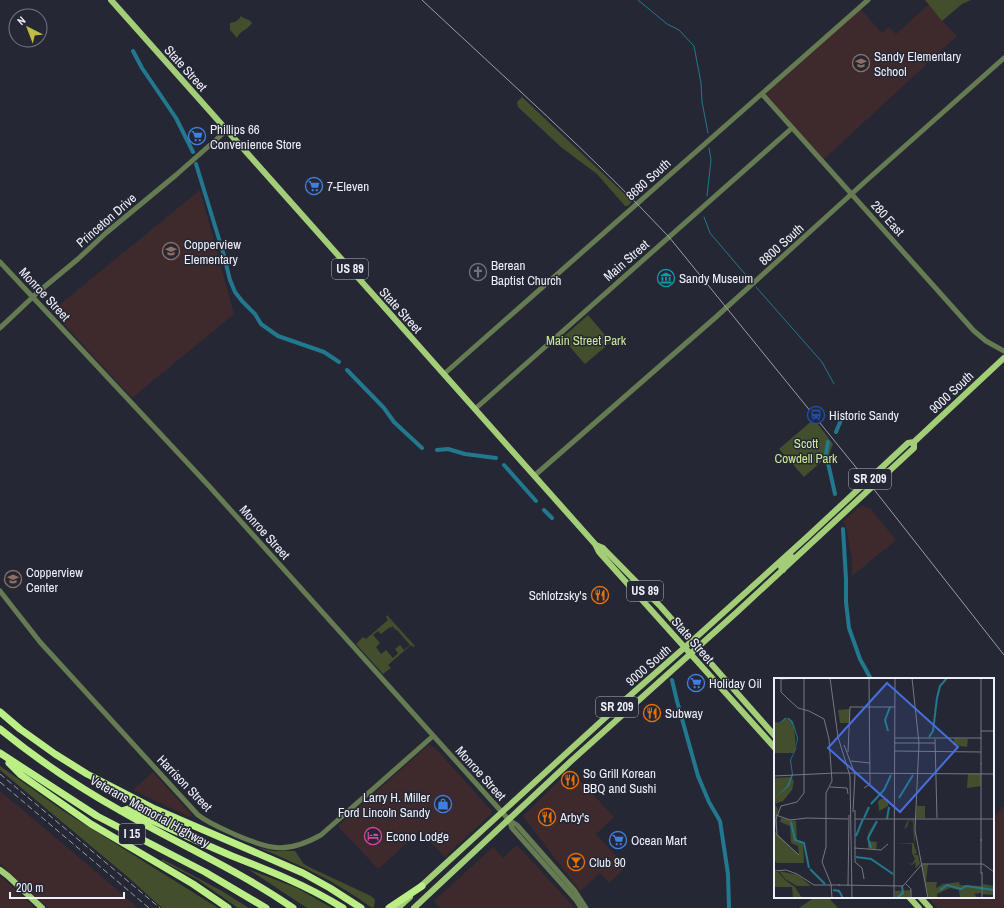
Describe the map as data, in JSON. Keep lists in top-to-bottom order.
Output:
{
  "streets": {
    "highway": ["Veterans Memorial Highway", "I 15"],
    "main road": [
      "State Street",
      "US 89",
      "9000 South",
      "SR 209"
    ],
    "street": [
      "8680 South",
      "280 East",
      "Princeton Drive",
      "8800 South",
      "Main Street",
      "Monroe Street",
      "Harrison Street"
    ]
  },
  "crossings": [
    ["State Street", "8680 South"],
    ["State Street", "Princeton Drive"],
    ["State Street", "8800 South"],
    ["State Street", "Main Street"],
    ["State Street", "9000 South"],
    ["8680 South", "280 East"],
    ["280 East", "8800 South"],
    ["280 East", "Main Street"],
    ["Princeton Drive", "Monroe Street"],
    ["Monroe Street", "9000 South"],
    ["Monroe Street", "Harrison Street"]
  ],
  "parks": ["Main Street Park", "Scott Cowdell Park"],
  "places": {
    "school or university": ["Sandy Elementary School", "Copperview Elementary", "Copperview Center"],
    "supermarket": [
      "Phillips 66 Convenience Store",
      "7-Eleven",
      "Holiday Oil",
      "Ocean Mart"
    ],
    "church": ["Berean Baptist Church"],
    "museum": ["Sandy Museum"],
    "station": ["Historic Sandy"],
    "restaurant": [
      "Schlotzsky's",
      "Subway",
      "So Grill Korean BBQ and Sushi",
      "Arby's"
    ],
    "shop": ["Larry H. Miller Ford Lincoln Sandy"],
    "hotel": ["Econo Lodge"],
    "bar": ["Club 90"]
  },
  "scale_bar": "200 m",
  "north": "top left"
}
